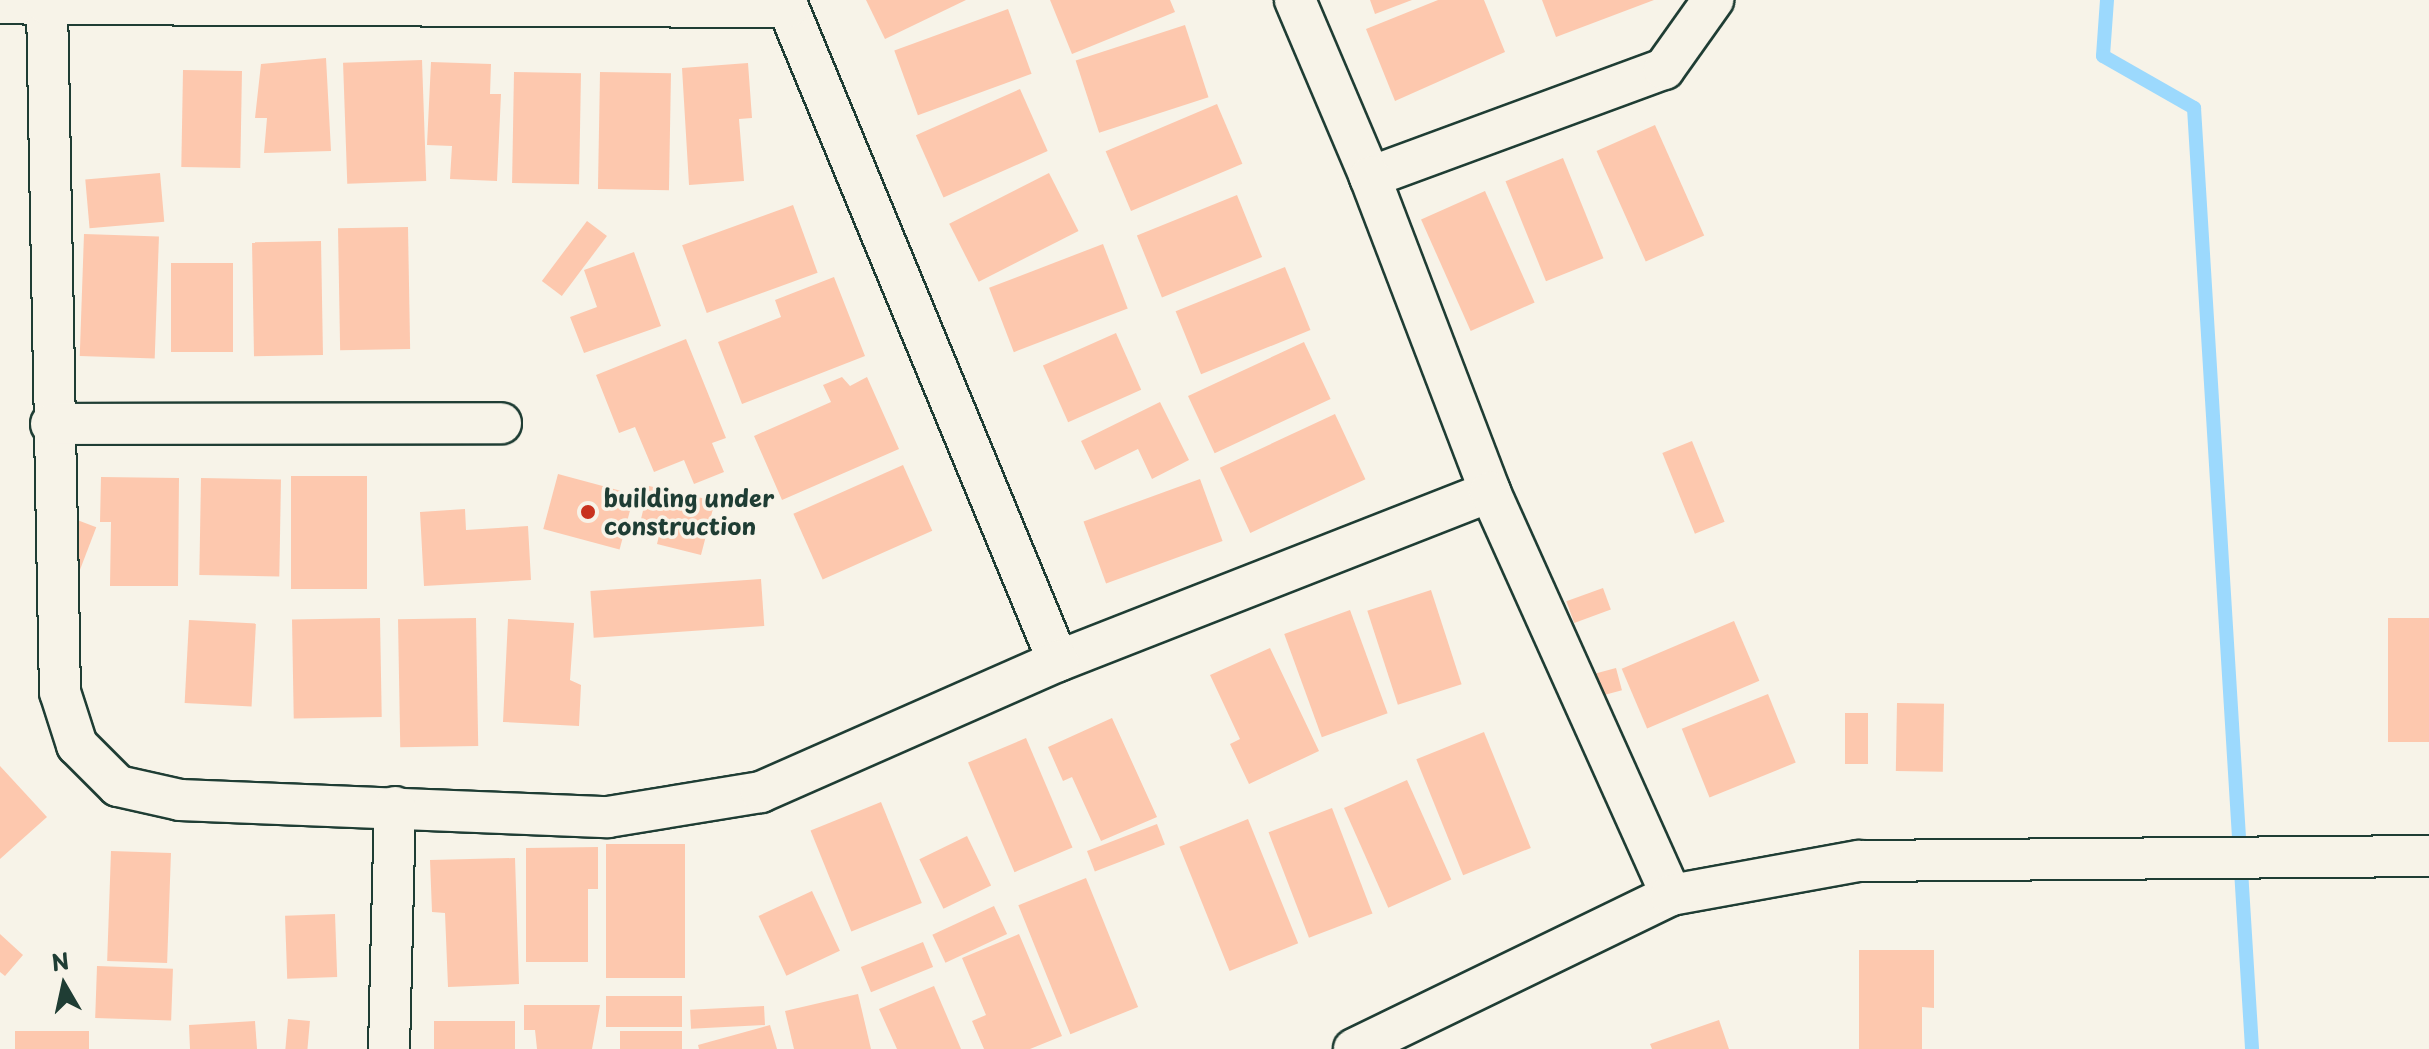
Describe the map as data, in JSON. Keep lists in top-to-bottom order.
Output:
{
  "places": ["building under construction"],
  "north": "top"
}
